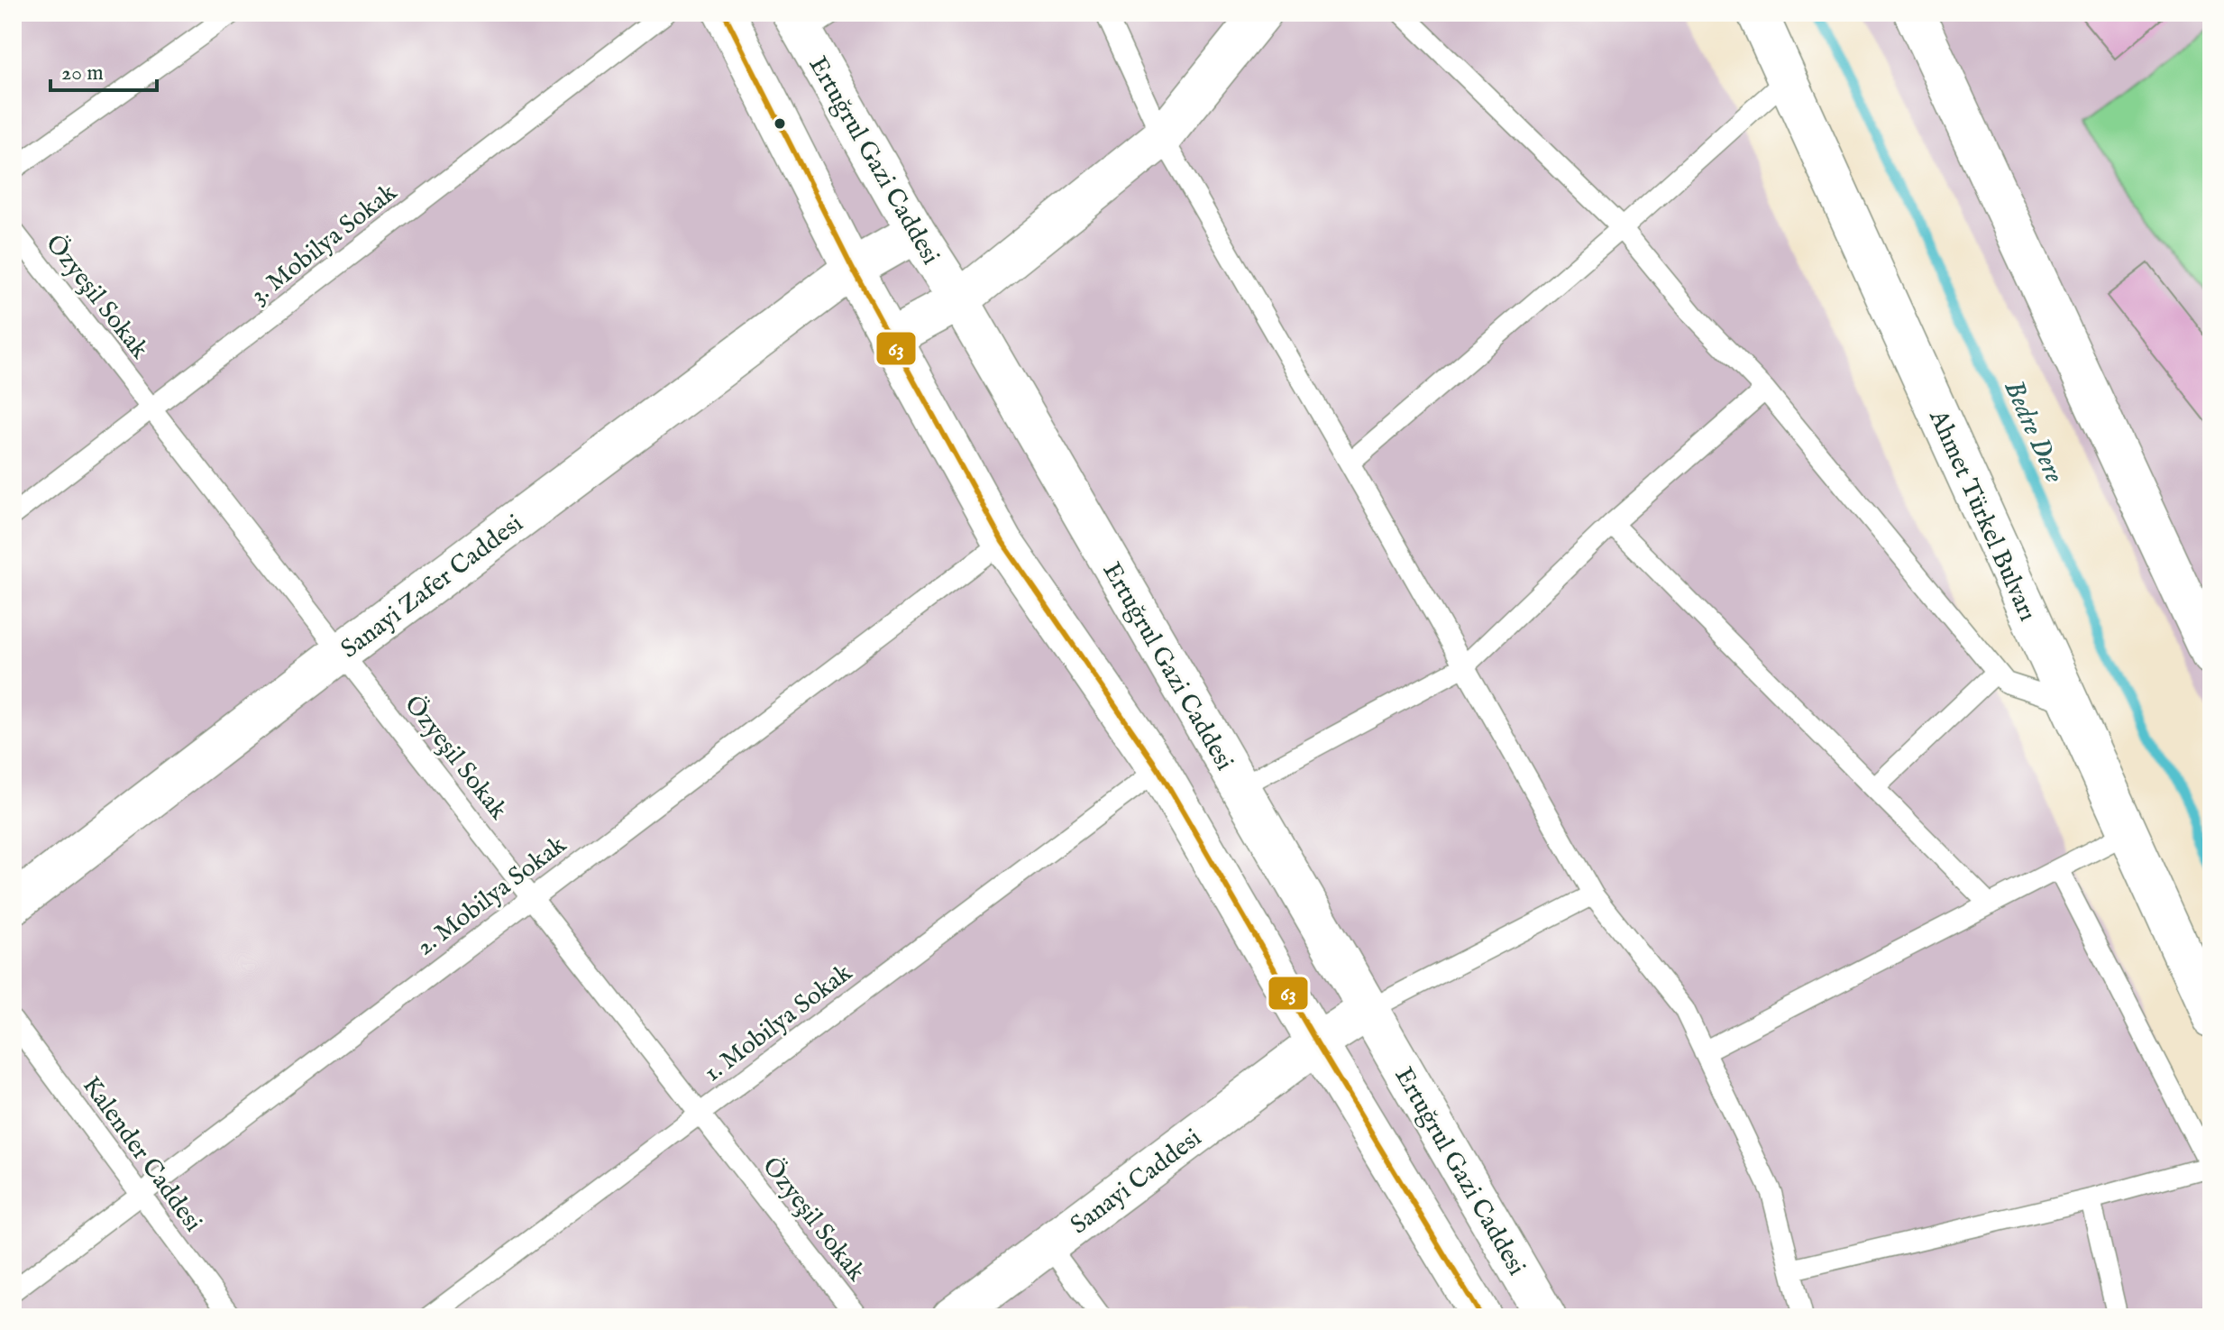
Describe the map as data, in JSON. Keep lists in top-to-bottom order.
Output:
{
  "streets": {
    "street": [
      "Ertuğrul Gazi Caddesi",
      "Ahmet Türkel Bulvarı",
      "Sanayi Zafer Caddesi",
      "Sanayi Caddesi"
    ],
    "lane": [
      "3. Mobilya Sokak",
      "Özyeşil Sokak",
      "2. Mobilya Sokak",
      "1. Mobilya Sokak",
      "Kalender Caddesi"
    ]
  },
  "crossings": [
    ["Ertuğrul Gazi Caddesi", "Sanayi Zafer Caddesi"],
    ["Ertuğrul Gazi Caddesi", "Sanayi Caddesi"],
    ["3. Mobilya Sokak", "Özyeşil Sokak"],
    ["Özyeşil Sokak", "Sanayi Zafer Caddesi"],
    ["Özyeşil Sokak", "2. Mobilya Sokak"],
    ["Özyeşil Sokak", "1. Mobilya Sokak"],
    ["2. Mobilya Sokak", "Kalender Caddesi"]
  ],
  "water": ["Bedre Dere"],
  "lines": ["transit line 63"],
  "scale_bar": "20 m"
}
